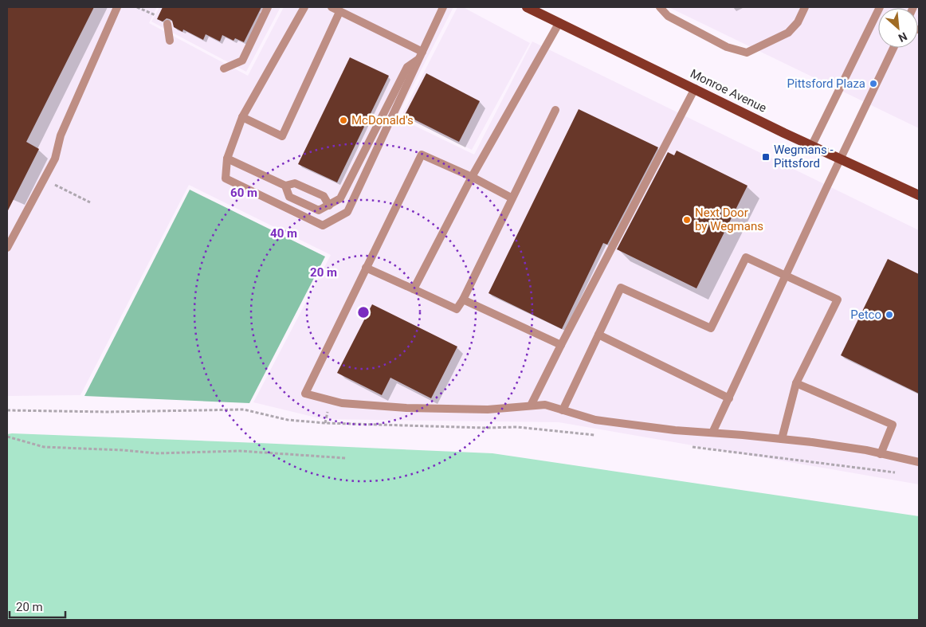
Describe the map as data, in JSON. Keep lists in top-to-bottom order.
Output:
{
  "streets": {
    "main road": ["Monroe Avenue"]
  },
  "places": {
    "other": [
      "Pittsford Plaza",
      "McDonald's",
      "Next Door by Wegmans",
      "Petco"
    ],
    "transit": ["Wegmans - Pittsford"]
  },
  "scale_bar": "20 m",
  "north": "bottom right",
  "rings": ["60 m", "40 m", "20 m"]
}
